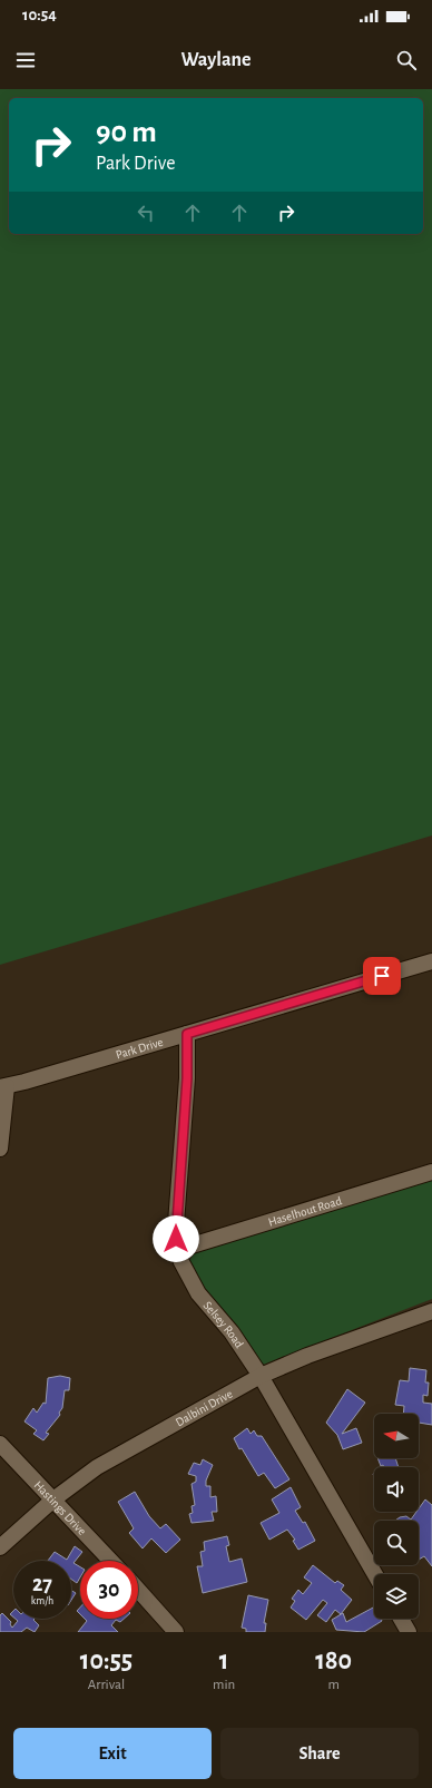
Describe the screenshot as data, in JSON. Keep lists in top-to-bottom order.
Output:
{
  "streets": {
    "street": [
      "Park Drive",
      "Haselhout Road",
      "Selsey Road",
      "Dalbini Drive",
      "Hastings Drive"
    ]
  },
  "crossings": [
    ["Park Drive", "Selsey Road"],
    ["Haselhout Road", "Selsey Road"],
    ["Selsey Road", "Dalbini Drive"],
    ["Dalbini Drive", "Hastings Drive"]
  ],
  "north": "left",
  "page": {
    "status": "10:54",
    "header": "Waylane",
    "turn": ["90 m", "Park Drive"],
    "speed": "27 km/h",
    "limit": "30",
    "eta": [
      "10:55",
      "Arrival",
      "1",
      "min",
      "180",
      "m"
    ],
    "buttons": ["Exit", "Share"]
  }
}
